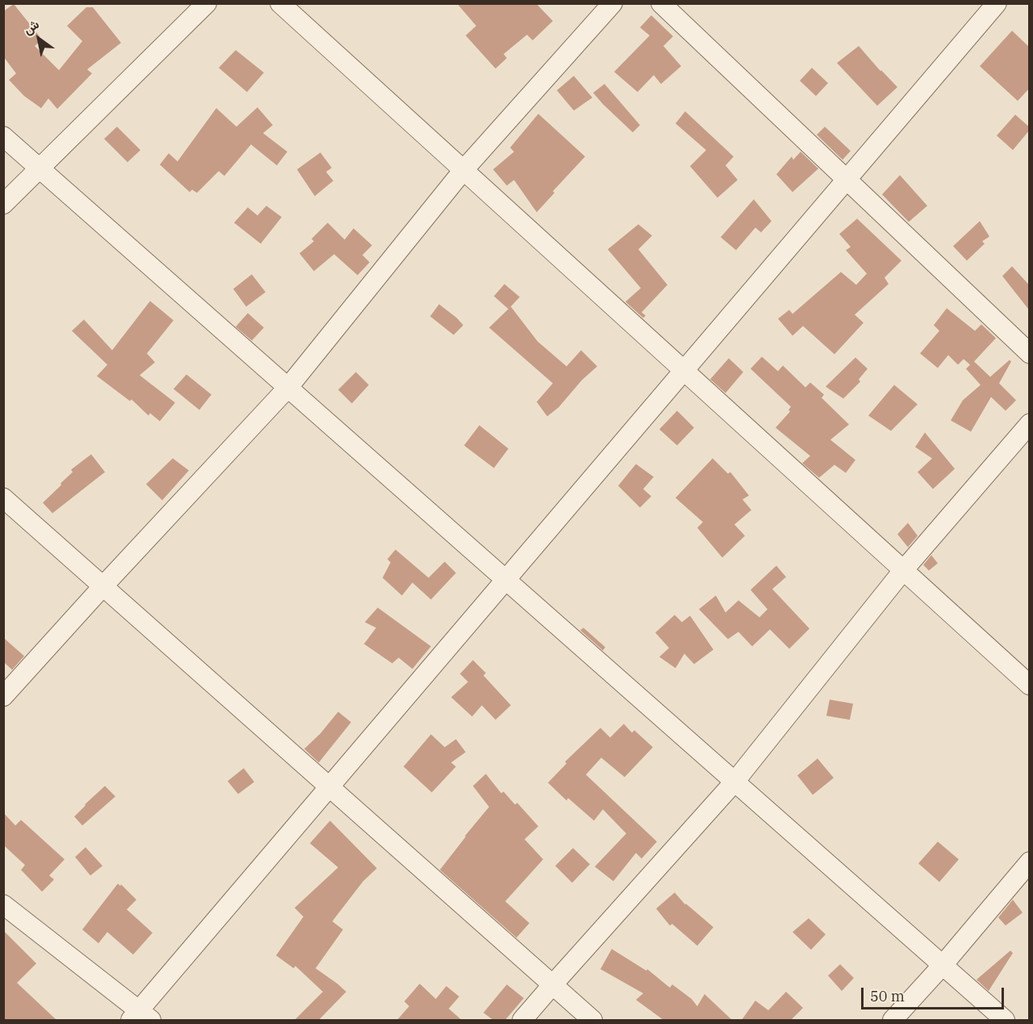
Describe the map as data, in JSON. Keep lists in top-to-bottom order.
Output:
{
  "scale_bar": "50 m",
  "north": "top left"
}
